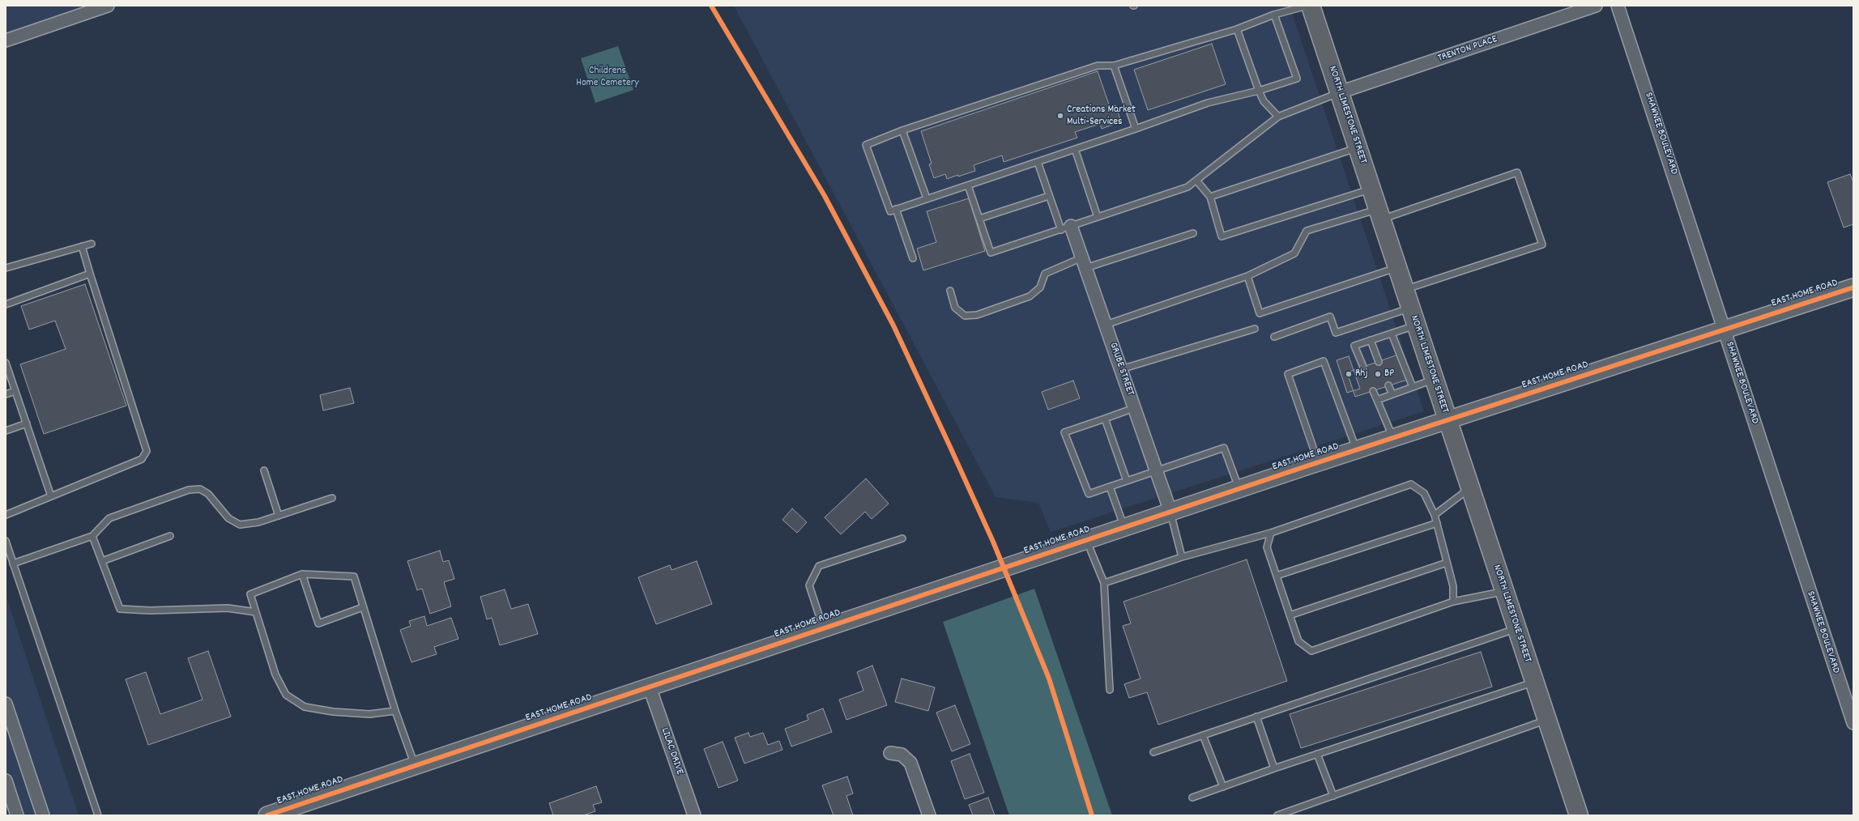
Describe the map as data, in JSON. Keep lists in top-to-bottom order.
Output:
{
  "streets": {
    "main road": ["NORTH LIMESTONE STREET"],
    "street": [
      "TRENTON PLACE",
      "SHAWNEE BOULEVARD",
      "EAST HOME ROAD",
      "GRUBE STREET",
      "LILAC DRIVE"
    ]
  },
  "crossings": [
    ["TRENTON PLACE", "NORTH LIMESTONE STREET"],
    ["NORTH LIMESTONE STREET", "EAST HOME ROAD"],
    ["SHAWNEE BOULEVARD", "EAST HOME ROAD"],
    ["EAST HOME ROAD", "GRUBE STREET"],
    ["EAST HOME ROAD", "LILAC DRIVE"]
  ],
  "parks": ["Childrens Home Cemetery"],
  "places": ["Creations Market Multi-Services", "Rhj", "BP"]
}
